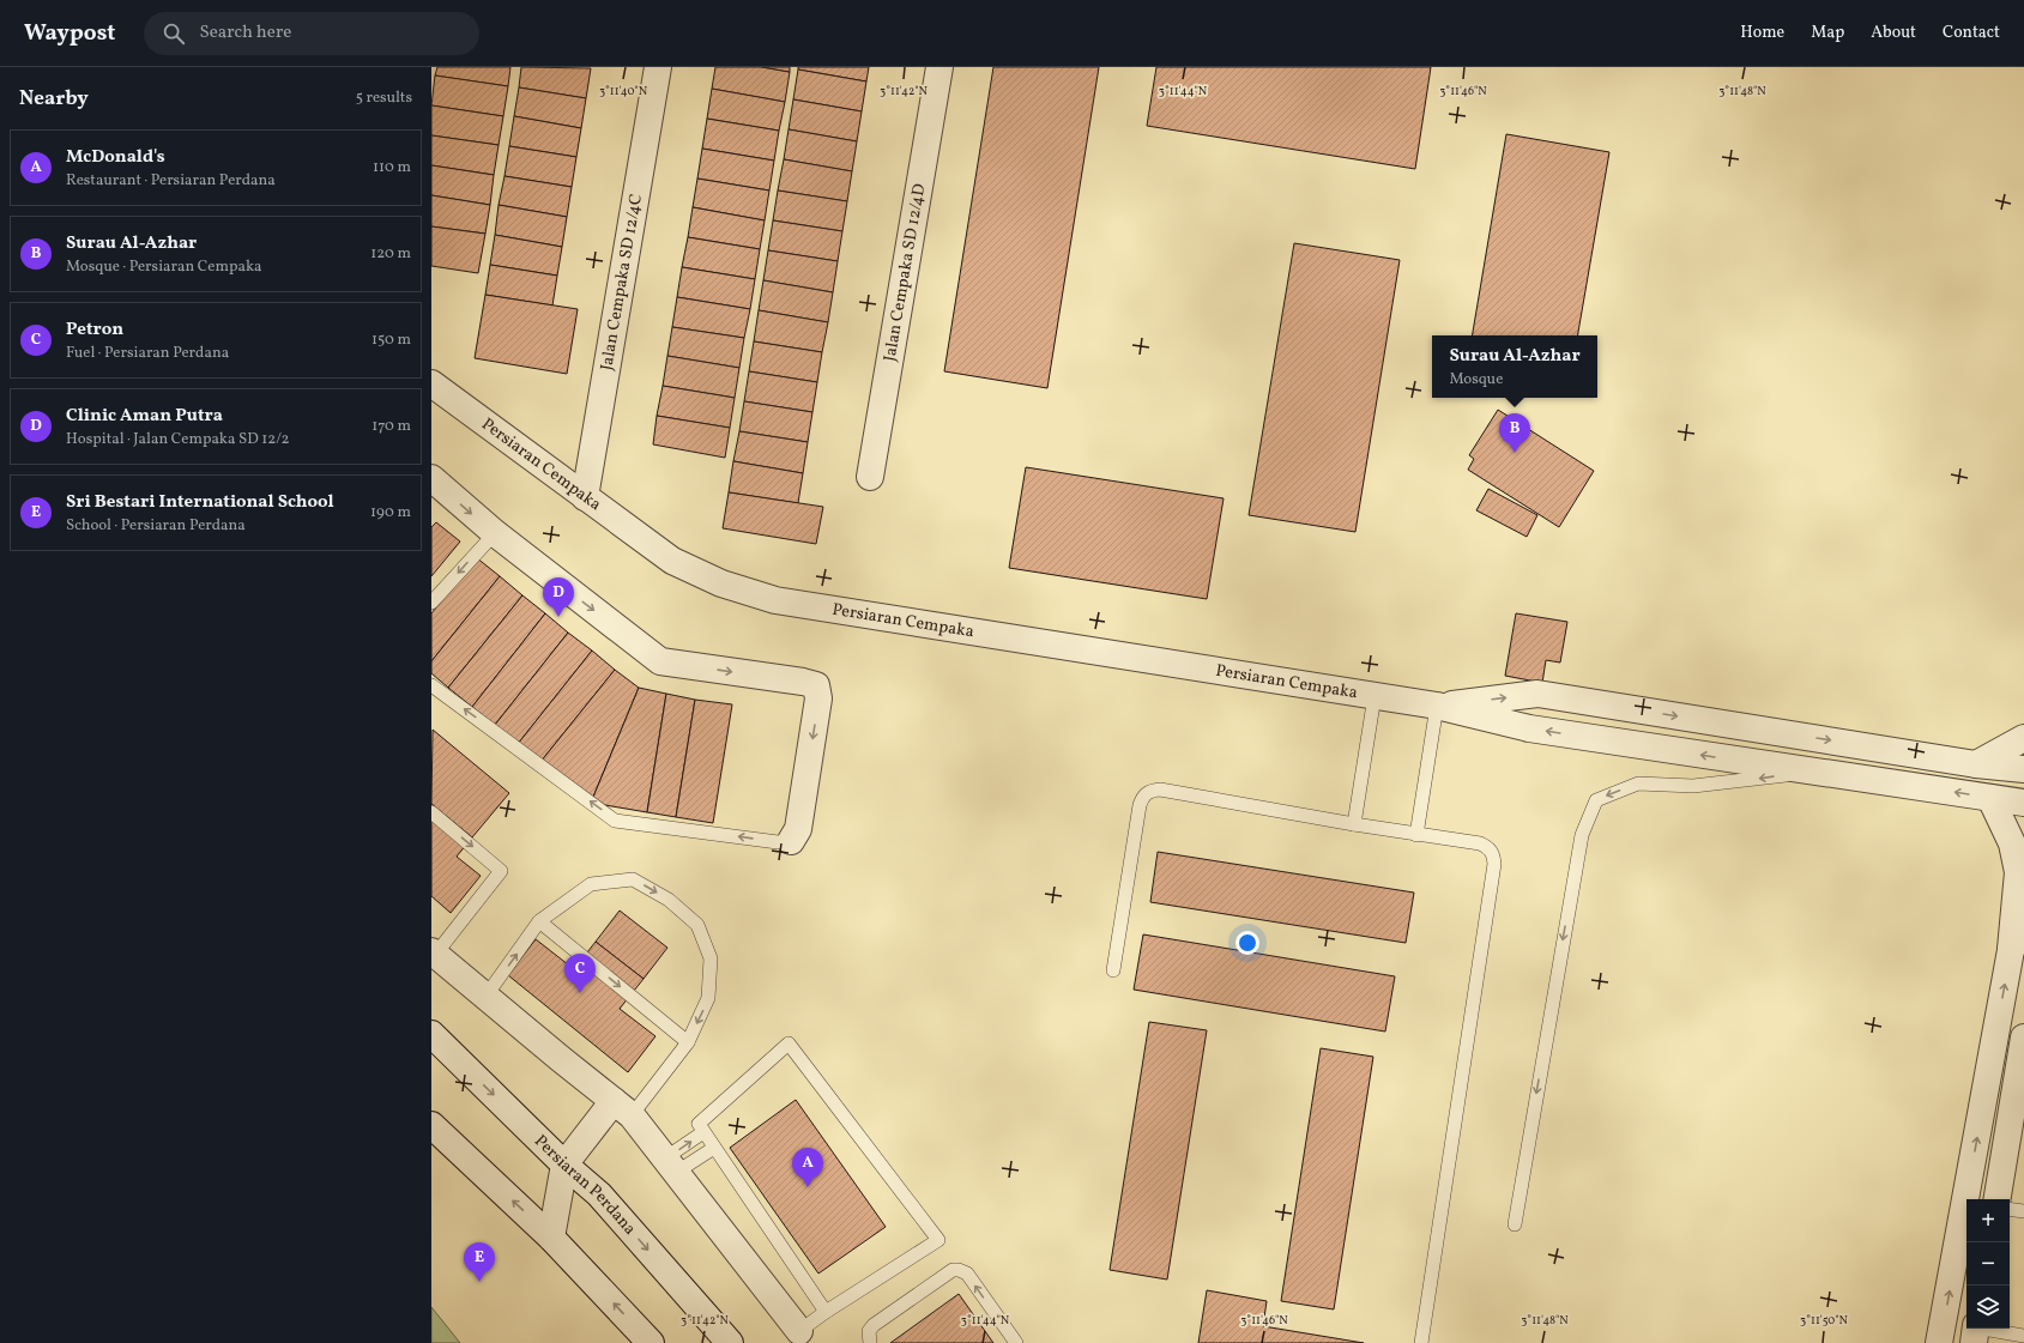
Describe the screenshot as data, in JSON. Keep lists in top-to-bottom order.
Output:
{
  "streets": {
    "street": [
      "Jalan Cempaka SD 12/4D",
      "Jalan Cempaka SD 12/4C",
      "Persiaran Cempaka",
      "Persiaran Perdana"
    ]
  },
  "crossings": [
    ["Jalan Cempaka SD 12/4C", "Persiaran Cempaka"]
  ],
  "page": {
    "header": "Waypost",
    "search": "Search here",
    "nav": [
      "Home",
      "Map",
      "About",
      "Contact"
    ],
    "heading": ["Nearby", "5 results"],
    "list": [
      {
        "mark": "A",
        "name": "McDonald's",
        "note": "Restaurant · Persiaran Perdana",
        "value": "110 m"
      },
      {
        "mark": "B",
        "name": "Surau Al-Azhar",
        "note": "Mosque · Persiaran Cempaka",
        "value": "120 m"
      },
      {
        "mark": "C",
        "name": "Petron",
        "note": "Fuel · Persiaran Perdana",
        "value": "150 m"
      },
      {
        "mark": "D",
        "name": "Clinic Aman Putra",
        "note": "Hospital · Jalan Cempaka SD 12/2",
        "value": "170 m"
      },
      {
        "mark": "E",
        "name": "Sri Bestari International School",
        "note": "School · Persiaran Perdana",
        "value": "190 m"
      }
    ],
    "popup": ["Surau Al-Azhar", "Mosque"],
    "pins": [
      "B",
      "D",
      "C",
      "A",
      "E"
    ],
    "map_buttons": ["+", "−"]
  },
  "coordinates": [
    "3°11'40\"N",
    "3°11'42\"N",
    "3°11'44\"N",
    "3°11'46\"N",
    "3°11'48\"N",
    "3°11'50\"N"
  ]
}
